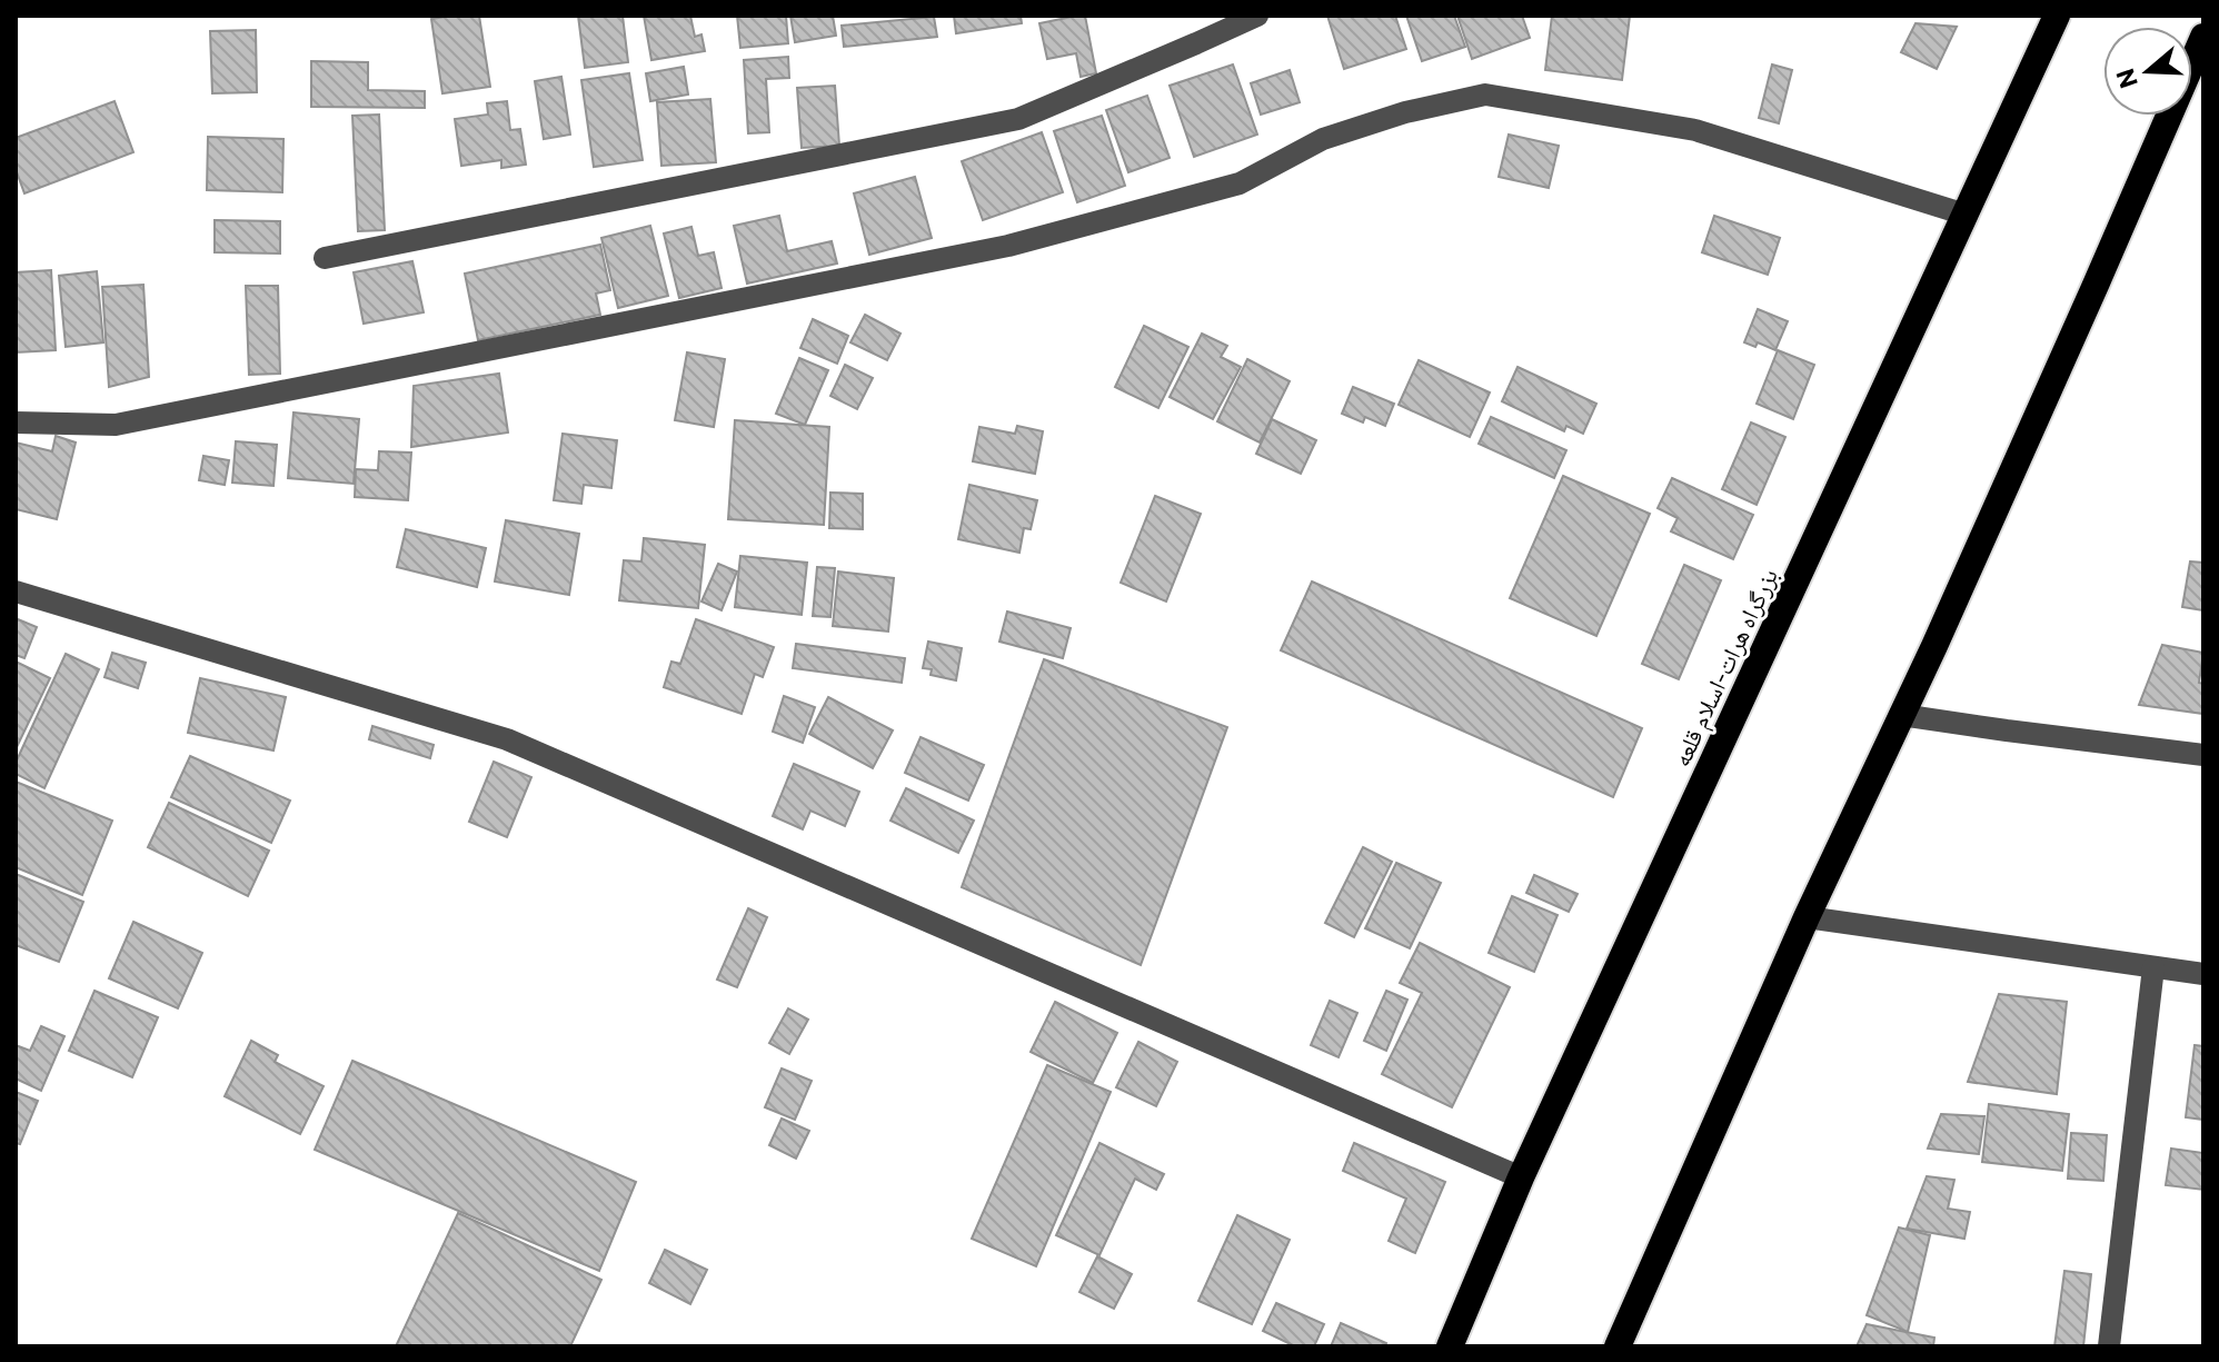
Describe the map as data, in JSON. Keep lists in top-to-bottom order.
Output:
{
  "streets": {
    "highway": ["بزرگراه هرات-اسلام قلعه"]
  },
  "north": "left"
}
